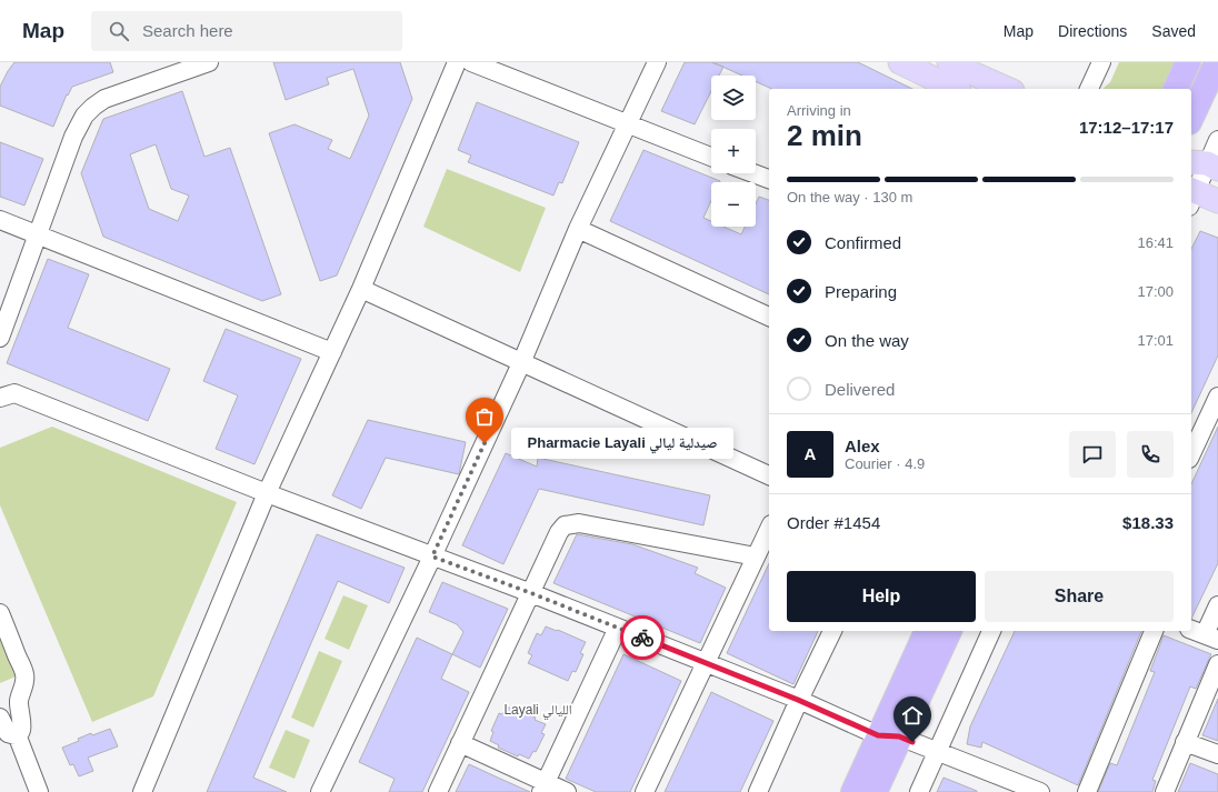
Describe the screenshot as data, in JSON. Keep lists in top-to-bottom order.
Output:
{
  "districts": ["Layali الليالي"],
  "places": ["Pharmacie Layali صيدلية ليالي"],
  "page": {
    "header": "Map",
    "search": "Search here",
    "nav": ["Map", "Directions", "Saved"],
    "map_buttons": ["+", "−"],
    "heading": ["2 min", "Arriving in", "17:12–17:17"],
    "panel": [
      "Alex",
      "Courier · 4.9",
      "Order #1454",
      "$18.33"
    ],
    "bar": "On the way · 130 m",
    "list": [
      ["Confirmed", "16:41"],
      ["Preparing", "17:00"],
      ["On the way", "17:01"],
      "Delivered"
    ],
    "bubble": "Pharmacie Layali صيدلية ليالي",
    "round": "A",
    "buttons": ["Help", "Share"]
  }
}
